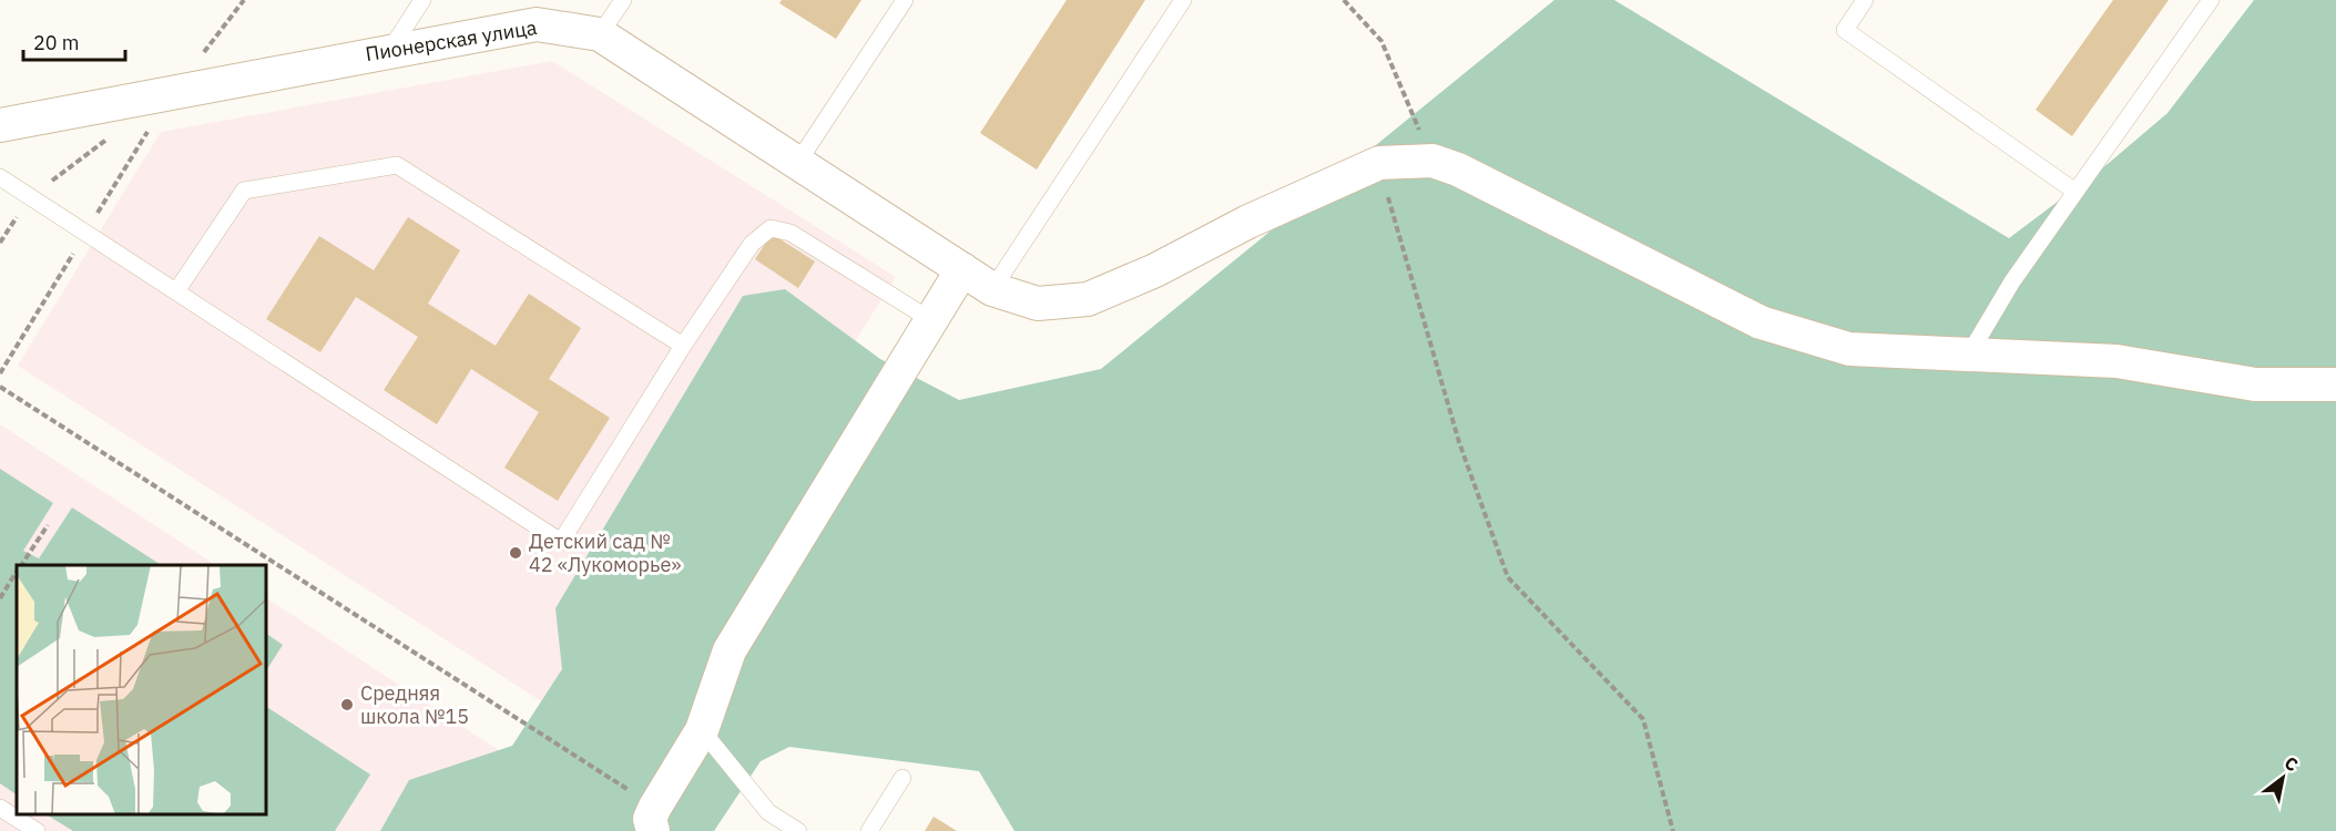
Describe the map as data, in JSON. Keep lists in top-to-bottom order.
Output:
{
  "streets": {
    "street": ["Пионерская улица"]
  },
  "places": ["Детский сад № 42 «Лукоморье»", "Средняя школа №15"],
  "scale_bar": "20 m",
  "north": "top right"
}
